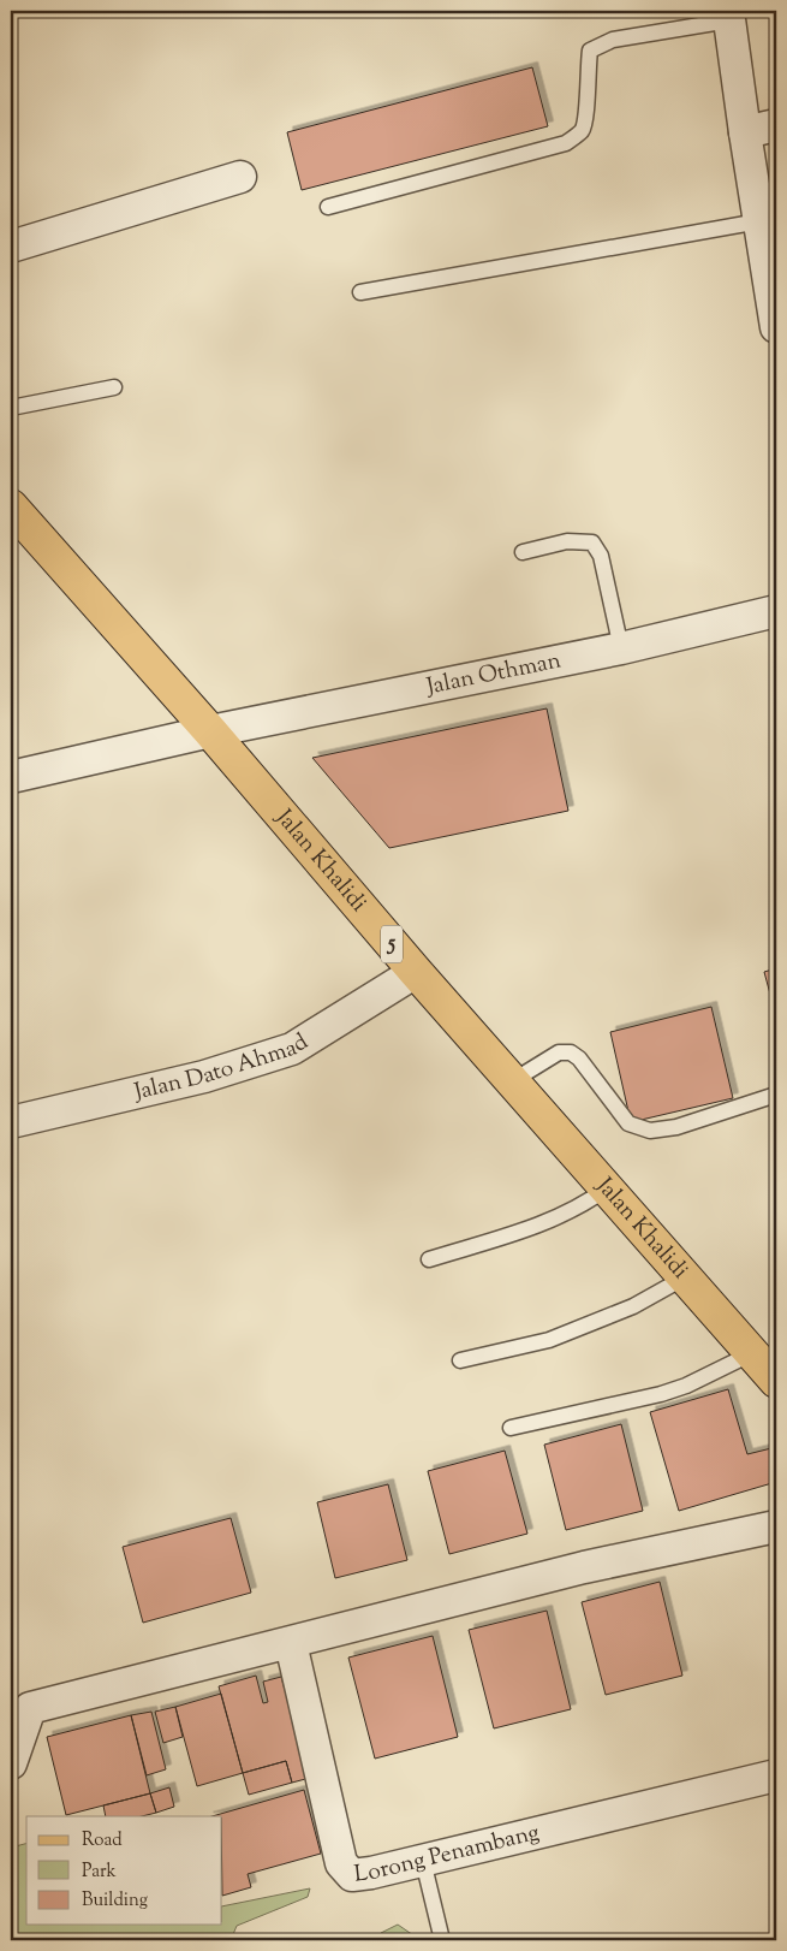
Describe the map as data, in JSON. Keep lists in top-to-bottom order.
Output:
{
  "streets": {
    "main road": ["Jalan Khalidi", "5"],
    "street": ["Jalan Othman", "Jalan Dato Ahmad", "Lorong Penambang"]
  },
  "crossings": [
    ["Jalan Othman", "Jalan Khalidi"],
    ["Jalan Khalidi", "Jalan Dato Ahmad"]
  ],
  "legend": ["Road", "Park", "Building"]
}
